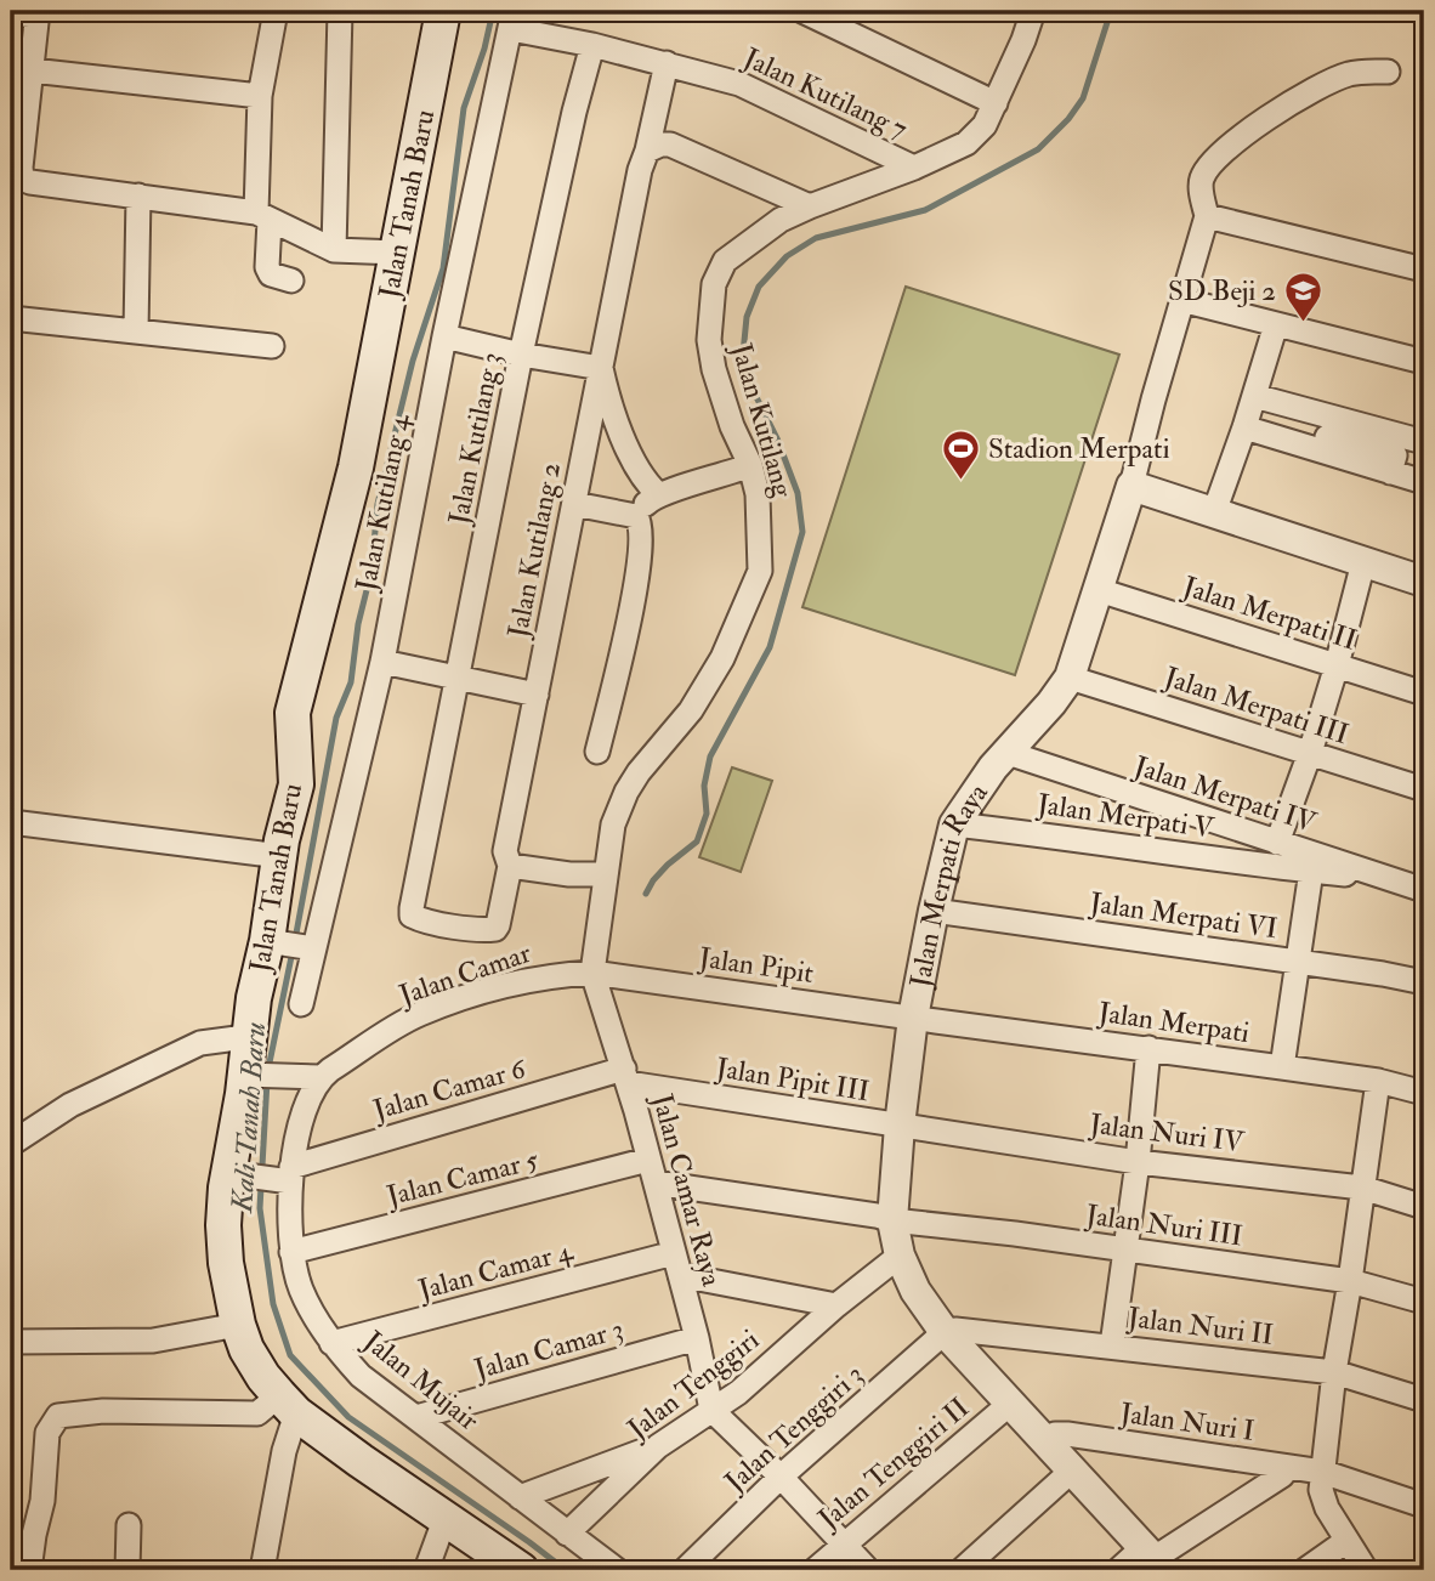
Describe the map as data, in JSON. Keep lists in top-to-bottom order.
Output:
{
  "streets": {
    "main road": ["Jalan Tanah Baru"],
    "street": [
      "Jalan Kutilang 7",
      "Jalan Kutilang",
      "Jalan Kutilang 3",
      "Jalan Kutilang 4",
      "Jalan Kutilang 2",
      "Jalan Merpati II",
      "Jalan Merpati III",
      "Jalan Merpati IV",
      "Jalan Merpati V",
      "Jalan Merpati Raya",
      "Jalan Merpati VI",
      "Jalan Pipit",
      "Jalan Camar",
      "Jalan Merpati",
      "Jalan Pipit III",
      "Jalan Camar 6",
      "Jalan Nuri IV",
      "Jalan Camar 5",
      "Jalan Camar Raya",
      "Jalan Nuri III",
      "Jalan Camar 4",
      "Jalan Nuri II",
      "Jalan Camar 3",
      "Jalan Mujair",
      "Jalan Tenggiri",
      "Jalan Nuri I",
      "Jalan Tenggiri 3",
      "Jalan Tenggiri II"
    ]
  },
  "crossings": [
    ["Jalan Kutilang 7", "Jalan Kutilang"],
    ["Jalan Kutilang 7", "Jalan Kutilang 3"],
    ["Jalan Kutilang 7", "Jalan Kutilang 4"],
    ["Jalan Kutilang 7", "Jalan Kutilang 2"],
    ["Jalan Kutilang", "Jalan Pipit"],
    ["Jalan Kutilang", "Jalan Camar"],
    ["Jalan Kutilang", "Jalan Camar Raya"],
    ["Jalan Kutilang 3", "Jalan Kutilang 2"],
    ["Jalan Merpati II", "Jalan Merpati Raya"],
    ["Jalan Merpati III", "Jalan Merpati Raya"],
    ["Jalan Merpati IV", "Jalan Merpati V"],
    ["Jalan Merpati IV", "Jalan Merpati Raya"],
    ["Jalan Merpati V", "Jalan Merpati Raya"],
    ["Jalan Merpati Raya", "Jalan Merpati VI"],
    ["Jalan Merpati Raya", "Jalan Pipit"],
    ["Jalan Merpati Raya", "Jalan Merpati"],
    ["Jalan Merpati Raya", "Jalan Pipit III"],
    ["Jalan Merpati Raya", "Jalan Nuri IV"],
    ["Jalan Merpati Raya", "Jalan Nuri III"],
    ["Jalan Merpati Raya", "Jalan Nuri II"],
    ["Jalan Merpati Raya", "Jalan Tenggiri"],
    ["Jalan Merpati Raya", "Jalan Nuri I"],
    ["Jalan Merpati Raya", "Jalan Tenggiri 3"],
    ["Jalan Merpati Raya", "Jalan Tenggiri II"],
    ["Jalan Pipit", "Jalan Camar"],
    ["Jalan Pipit", "Jalan Merpati"],
    ["Jalan Pipit", "Jalan Camar Raya"],
    ["Jalan Camar", "Jalan Camar Raya"],
    ["Jalan Camar", "Jalan Mujair"],
    ["Jalan Pipit III", "Jalan Camar 6"],
    ["Jalan Pipit III", "Jalan Nuri IV"],
    ["Jalan Pipit III", "Jalan Camar Raya"],
    ["Jalan Camar 6", "Jalan Camar Raya"],
    ["Jalan Camar 6", "Jalan Mujair"],
    ["Jalan Camar 5", "Jalan Camar Raya"],
    ["Jalan Camar 5", "Jalan Mujair"],
    ["Jalan Camar Raya", "Jalan Nuri III"],
    ["Jalan Camar Raya", "Jalan Camar 4"],
    ["Jalan Camar Raya", "Jalan Camar 3"],
    ["Jalan Camar Raya", "Jalan Tenggiri"],
    ["Jalan Camar 4", "Jalan Mujair"],
    ["Jalan Nuri II", "Jalan Tenggiri 3"],
    ["Jalan Camar 3", "Jalan Mujair"],
    ["Jalan Mujair", "Jalan Tenggiri"]
  ],
  "water": ["Kali Tanah Baru"],
  "places": {
    "school or university": ["SD Beji 2"],
    "sports": ["Stadion Merpati"]
  }
}
